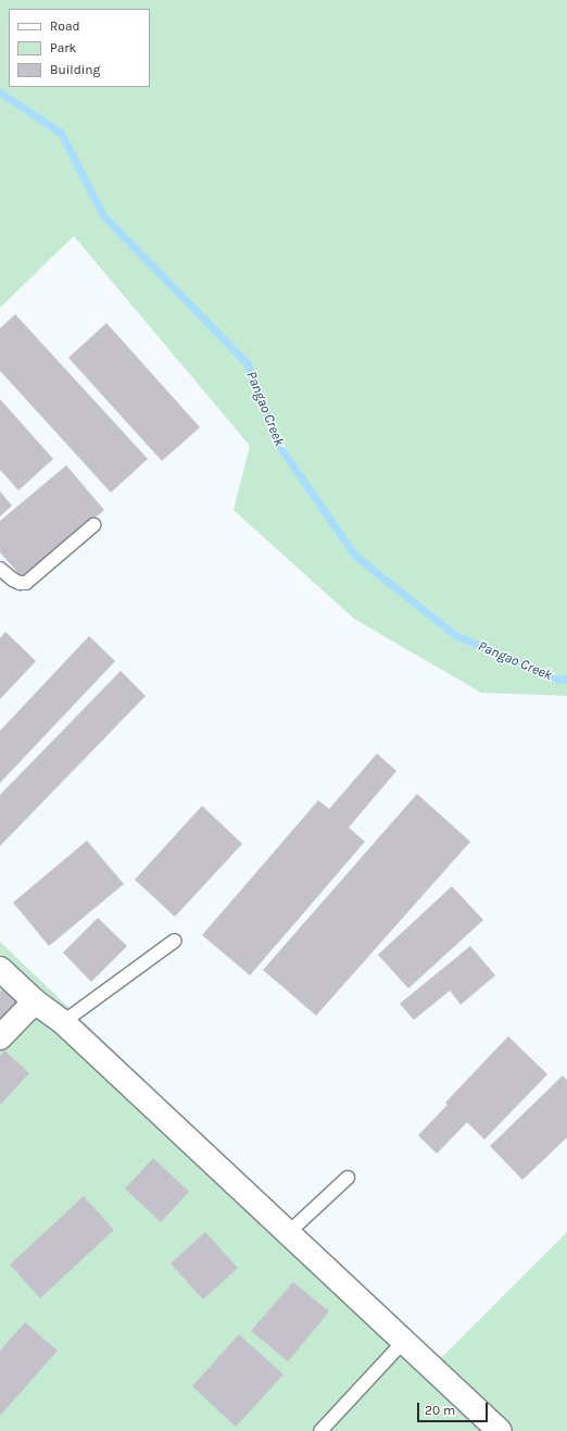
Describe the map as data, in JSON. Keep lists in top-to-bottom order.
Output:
{
  "water": ["Pangao Creek"],
  "legend": ["Road", "Park", "Building"],
  "scale_bar": "20 m"
}
